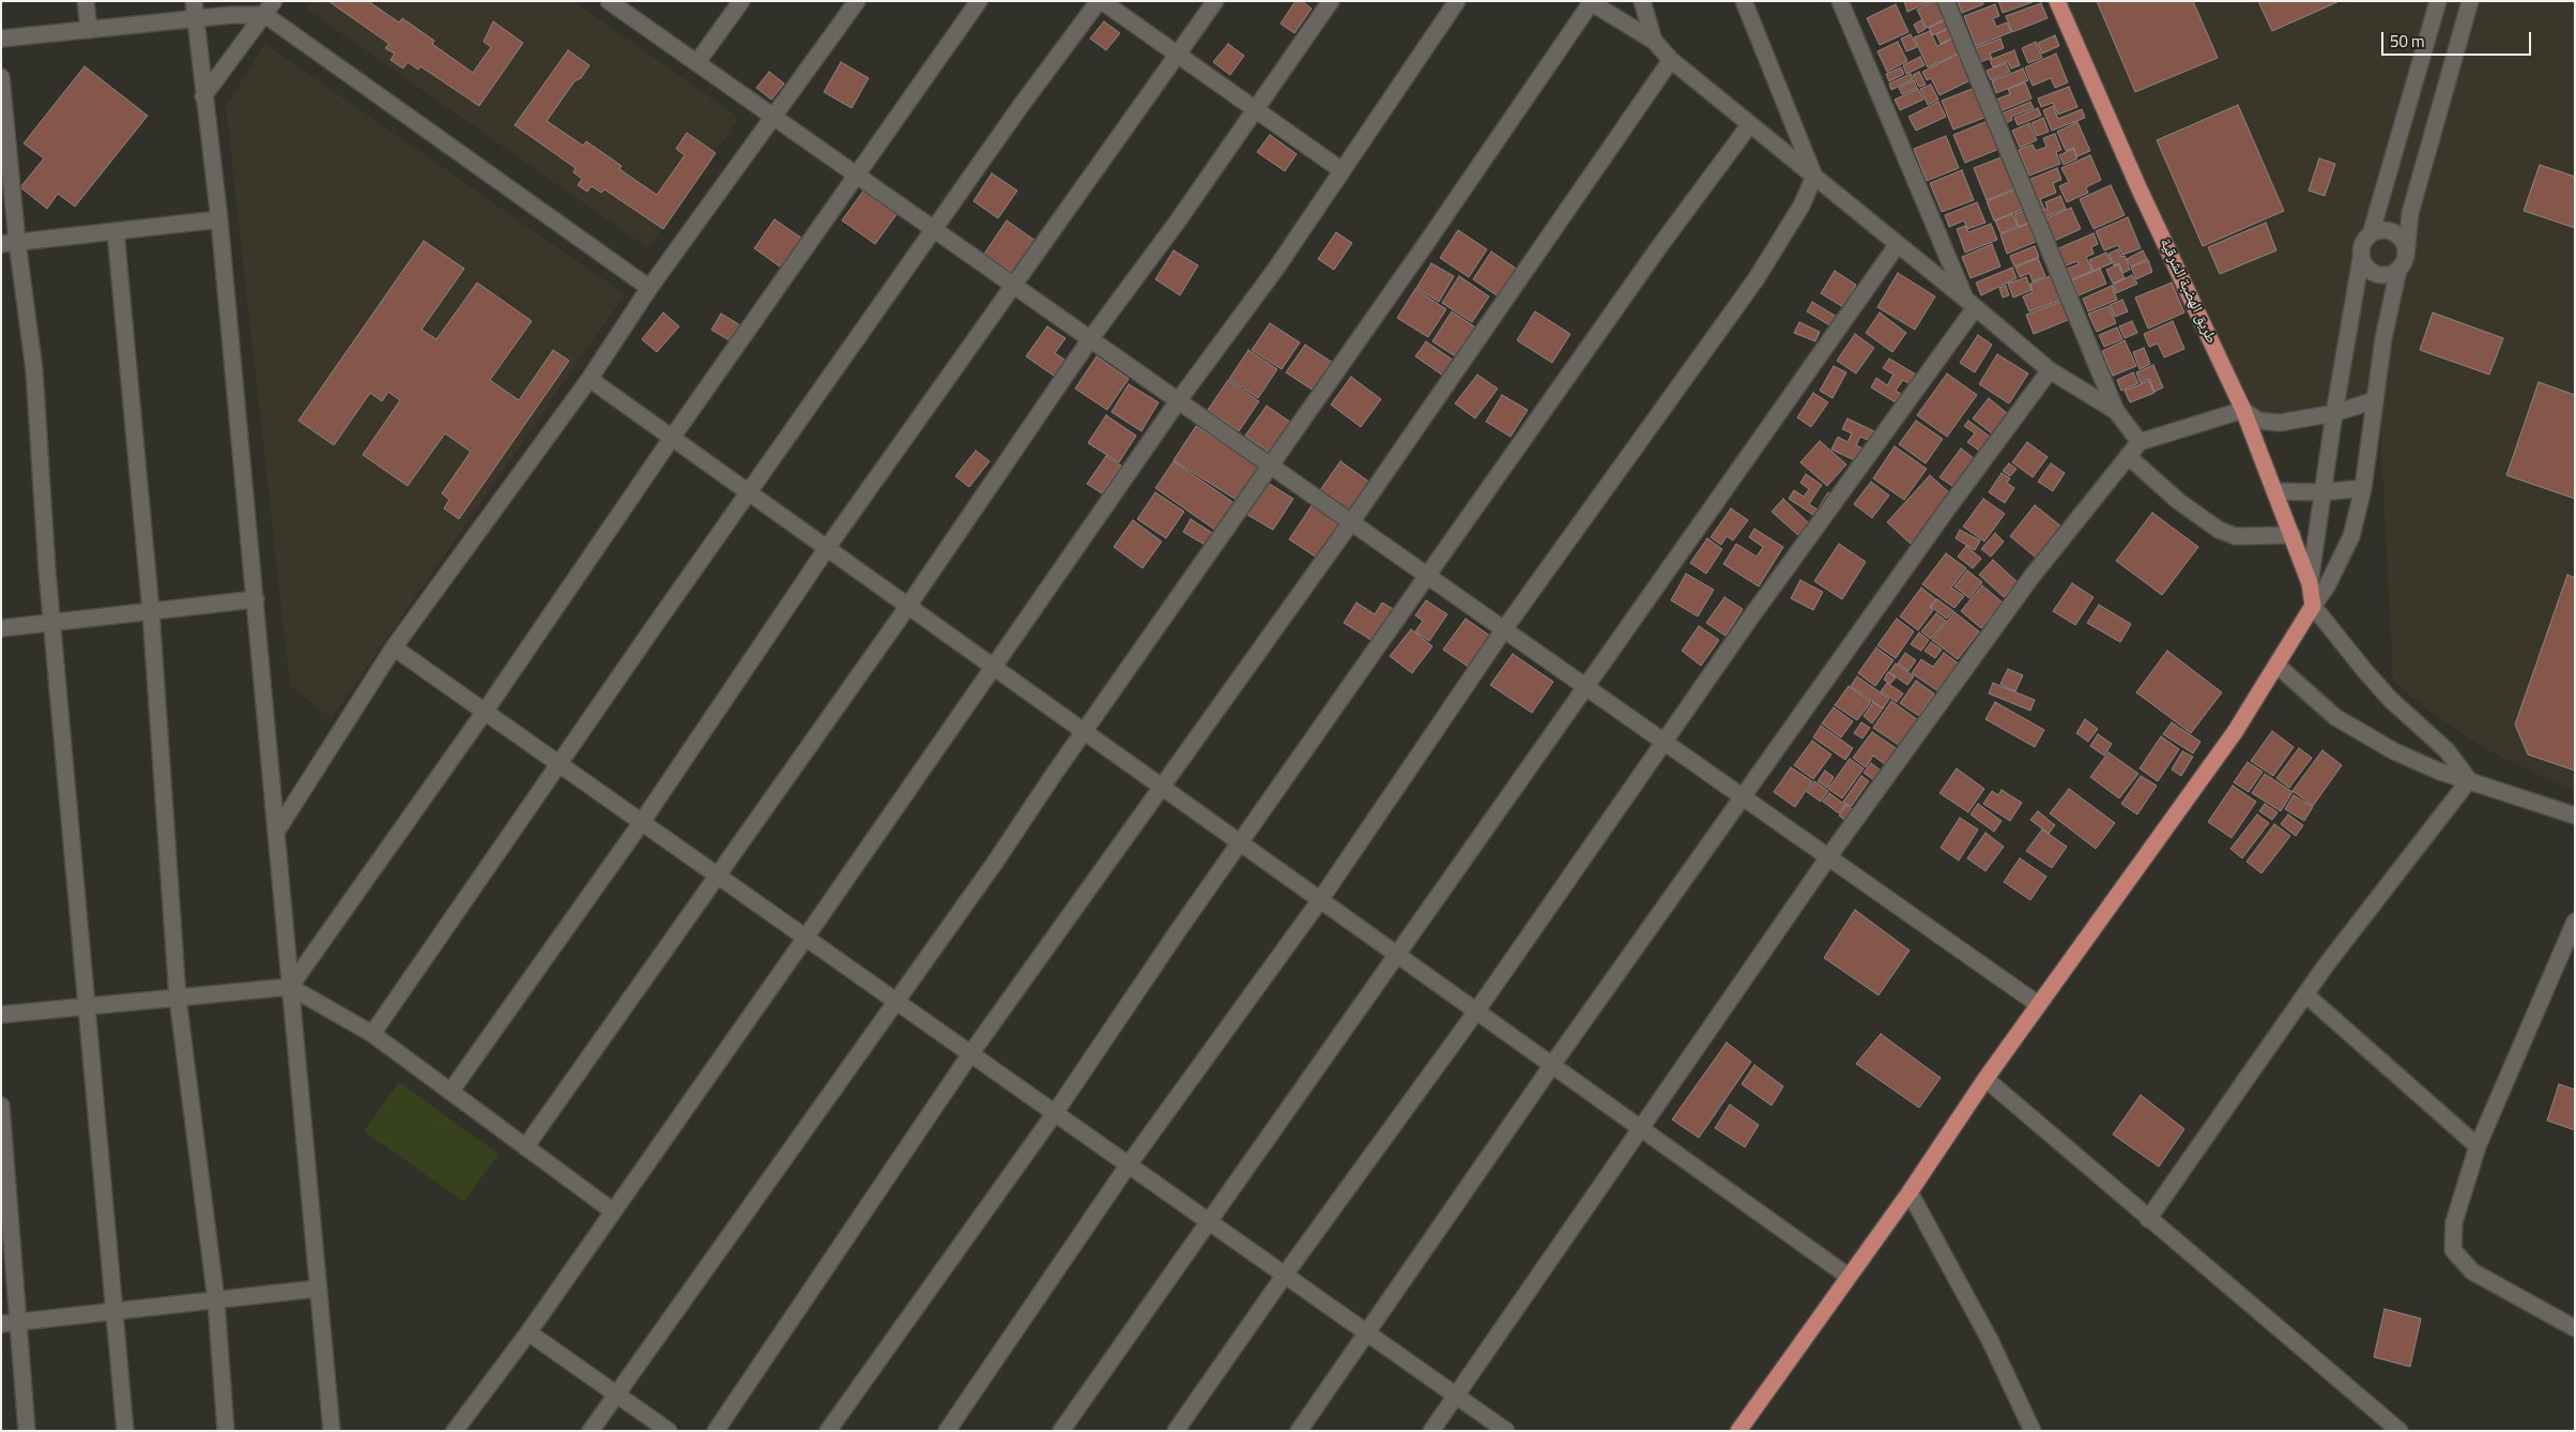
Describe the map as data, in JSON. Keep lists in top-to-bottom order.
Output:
{
  "streets": {
    "main road": ["طريق الهضبة الشرقية"]
  },
  "scale_bar": "50 m"
}
